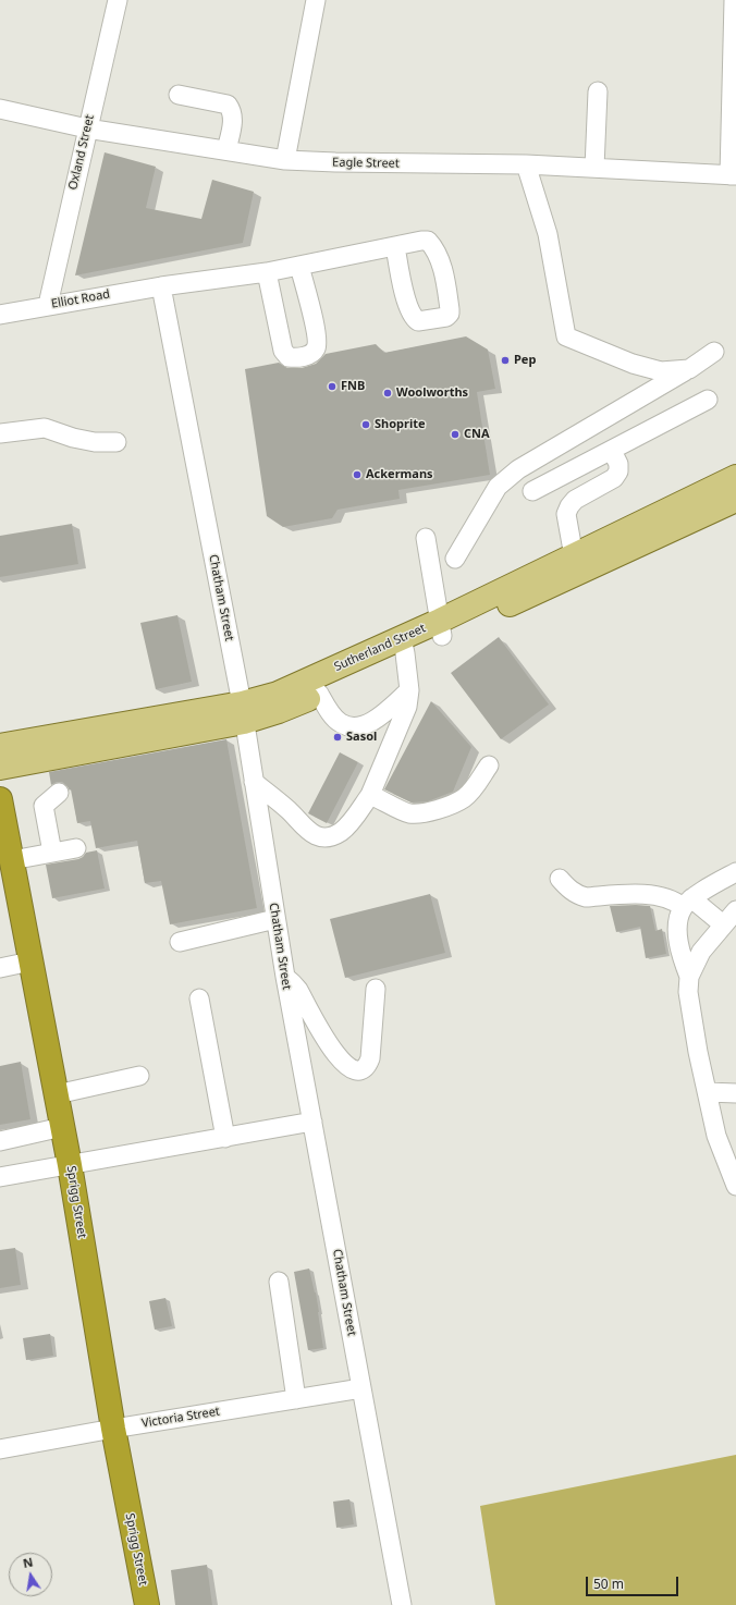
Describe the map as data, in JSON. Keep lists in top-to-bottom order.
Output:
{
  "streets": {
    "highway": ["Sprigg Street"],
    "main road": ["Sutherland Street"],
    "street": [
      "Oxland Street",
      "Eagle Street",
      "Elliot Road",
      "Chatham Street",
      "Victoria Street"
    ]
  },
  "crossings": [
    ["Oxland Street", "Eagle Street"],
    ["Oxland Street", "Elliot Road"],
    ["Elliot Road", "Chatham Street"],
    ["Chatham Street", "Sutherland Street"],
    ["Chatham Street", "Victoria Street"],
    ["Sprigg Street", "Victoria Street"]
  ],
  "places": [
    "Pep",
    "FNB",
    "Woolworths",
    "Shoprite",
    "CNA",
    "Ackermans",
    "Sasol"
  ],
  "scale_bar": "50 m",
  "north": "top"
}
